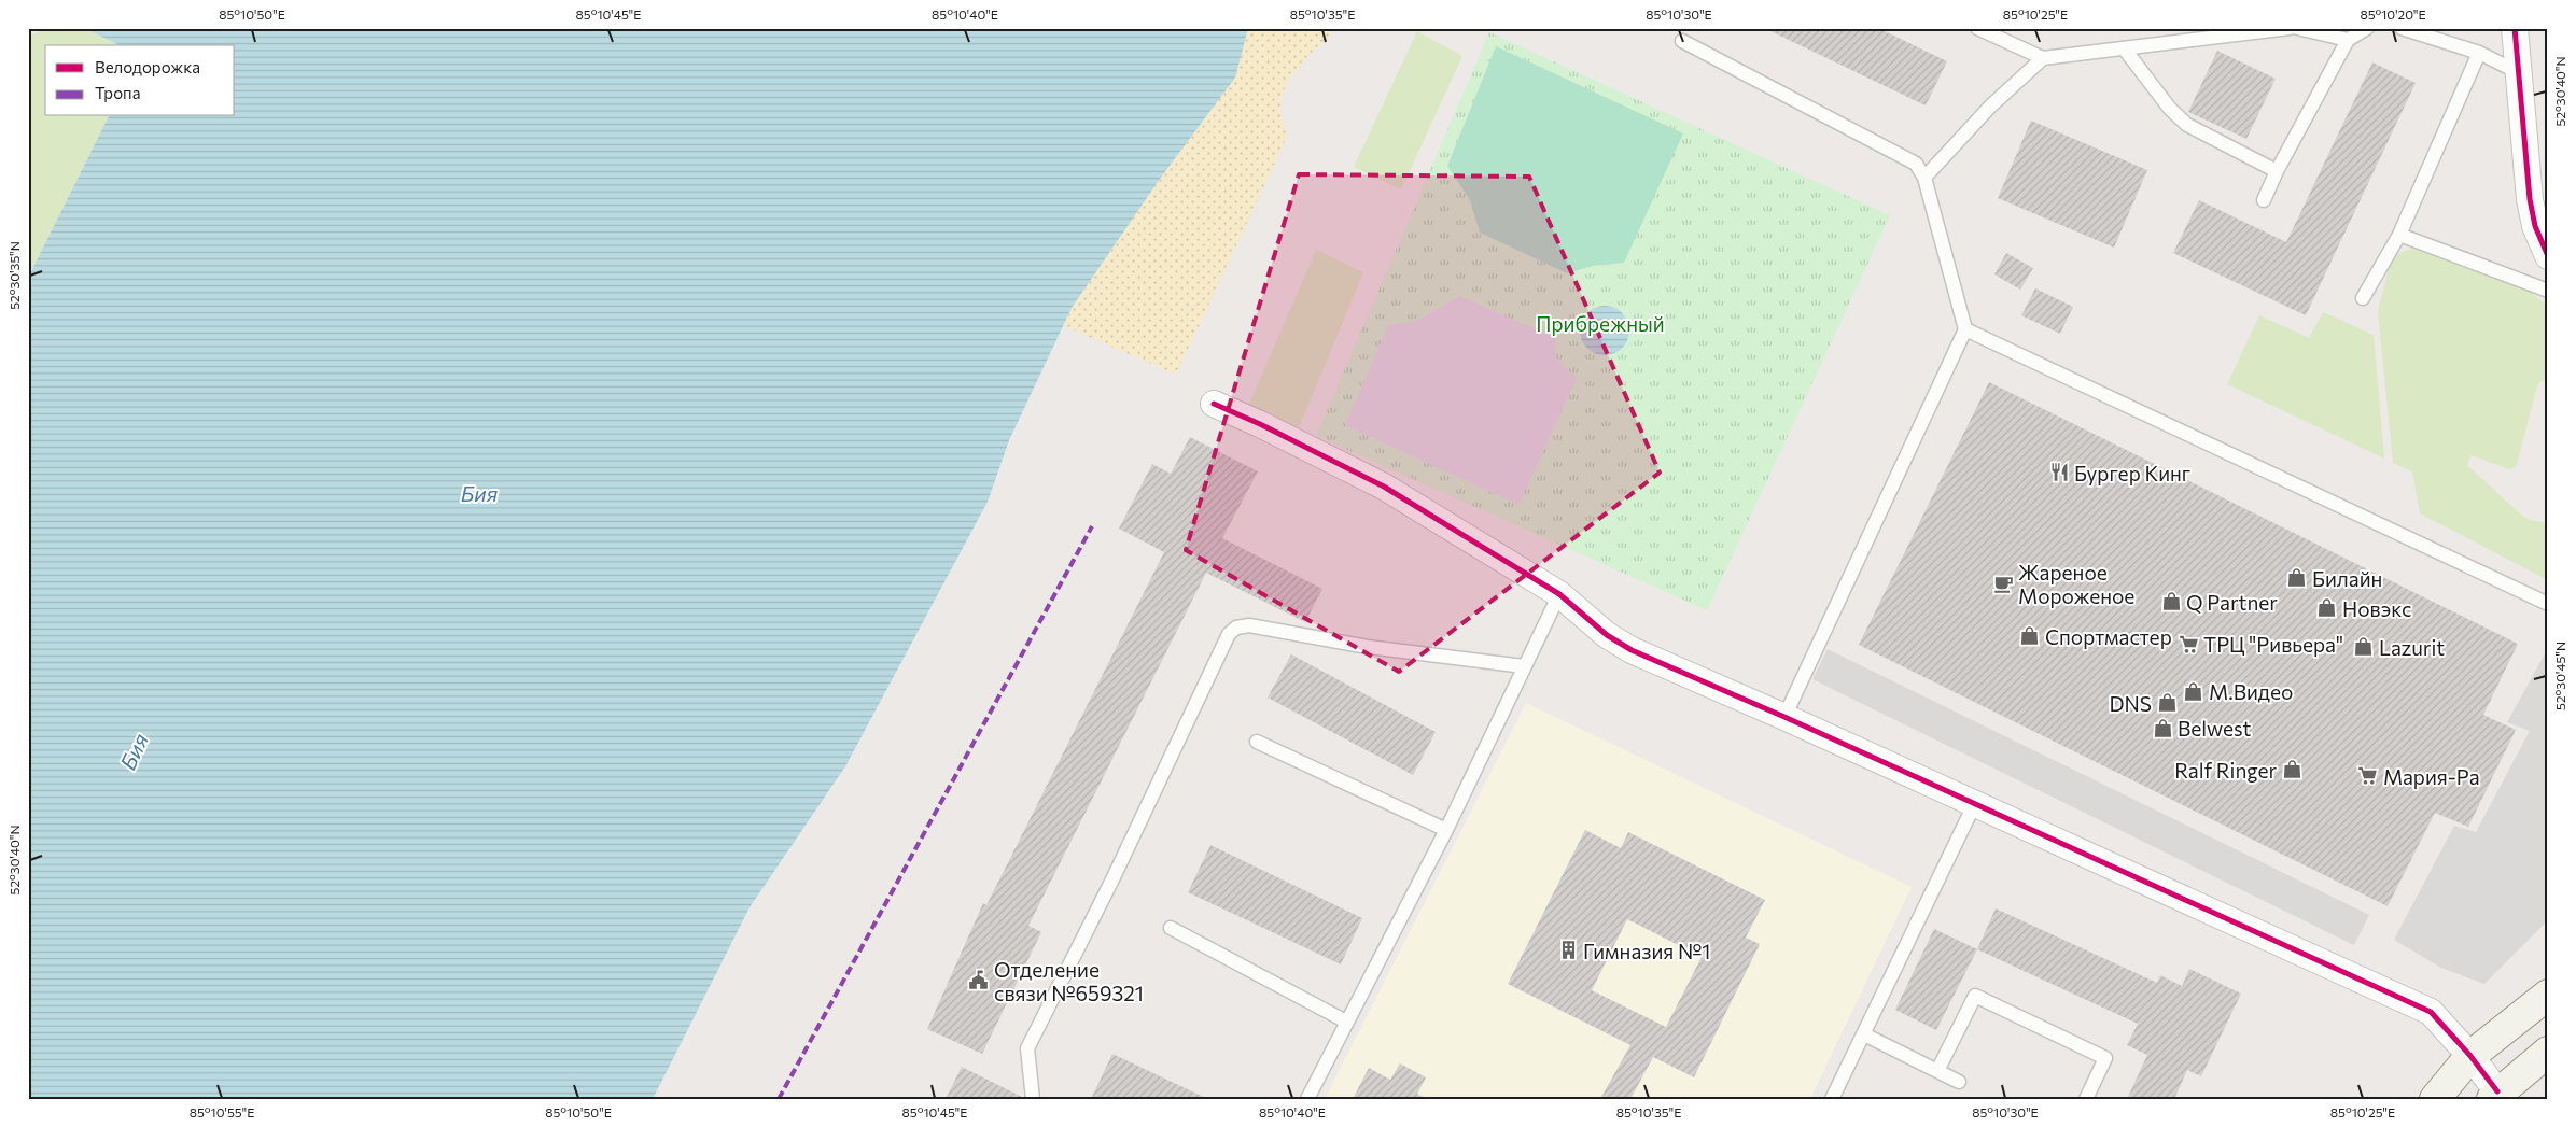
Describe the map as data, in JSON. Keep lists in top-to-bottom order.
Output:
{
  "water": ["Бия"],
  "parks": ["Прибрежный"],
  "places": {
    "restaurant": ["Бургер Кинг"],
    "shop": [
      "Билайн",
      "Q Partner",
      "Новэкс",
      "Спортмастер",
      "Lazurit",
      "М.Видео",
      "DNS",
      "Belwest",
      "Ralf Ringer"
    ],
    "cafe": ["Жареное Мороженое"],
    "supermarket": ["ТРЦ \"Ривьера\"", "Мария-Ра"],
    "building": ["Гимназия №1"],
    "public building": ["Отделение связи №659321"]
  },
  "legend": ["Велодорожка", "Тропа"],
  "coordinates": [
    "85°10'50\"E",
    "85°10'45\"E",
    "85°10'40\"E",
    "85°10'35\"E",
    "85°10'30\"E",
    "85°10'25\"E",
    "85°10'20\"E",
    "52°30'40\"N",
    "52°30'35\"N",
    "52°30'45\"N",
    "85°10'55\"E"
  ]
}
